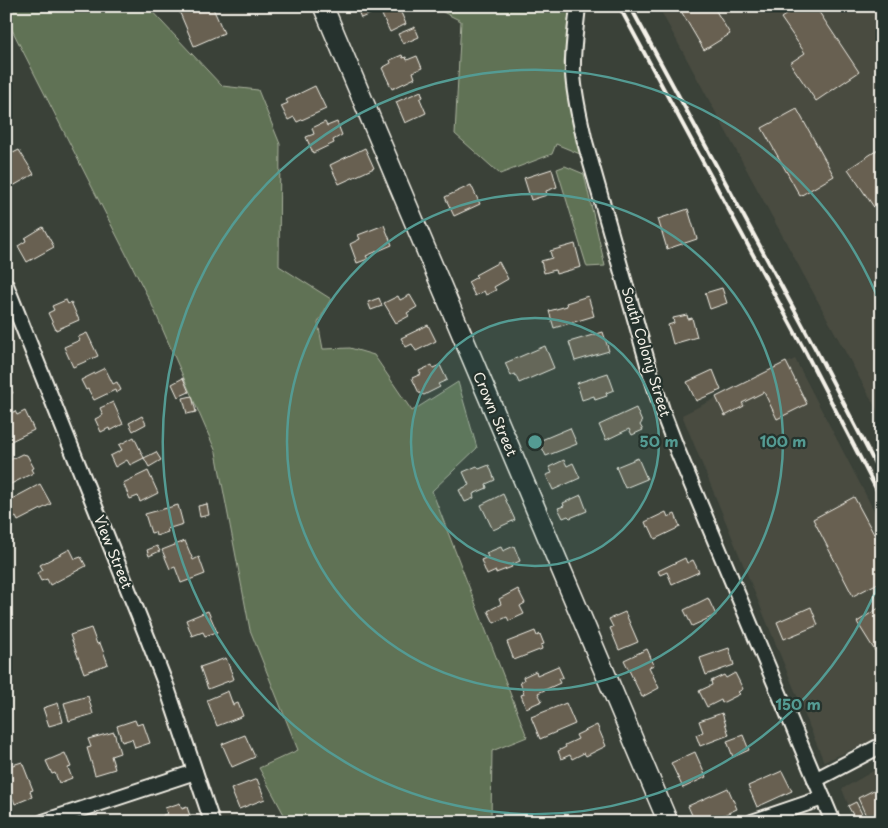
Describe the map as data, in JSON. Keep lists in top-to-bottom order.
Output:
{
  "streets": {
    "street": ["South Colony Street", "Crown Street", "View Street"]
  },
  "rings": ["50 m", "100 m", "150 m"]
}
